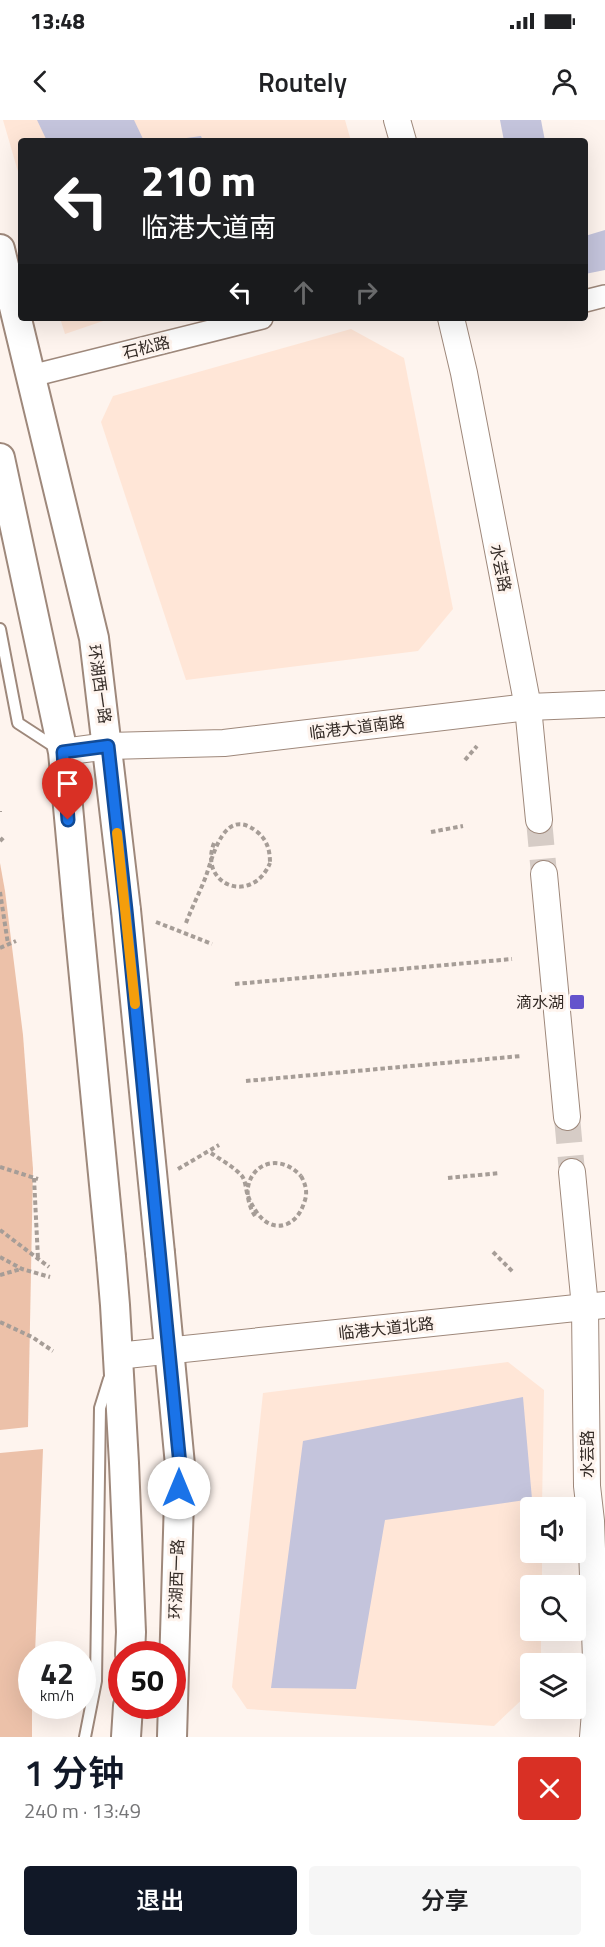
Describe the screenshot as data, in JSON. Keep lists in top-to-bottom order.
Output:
{
  "streets": {
    "main road": ["环湖西一路"],
    "street": [
      "石松路",
      "水芸路",
      "临港大道南路",
      "临港大道北路"
    ]
  },
  "crossings": [
    ["石松路", "环湖西一路"],
    ["水芸路", "临港大道南路"],
    ["水芸路", "临港大道北路"],
    ["环湖西一路", "临港大道南路"],
    ["环湖西一路", "临港大道北路"]
  ],
  "places": {
    "transit": ["滴水湖"]
  },
  "page": {
    "status": "13:48",
    "header": "Routely",
    "turn": ["210 m", "临港大道南"],
    "speed": "42 km/h",
    "limit": "50",
    "heading": ["1 分钟", "240 m · 13:49"],
    "buttons": ["退出", "分享"]
  }
}
